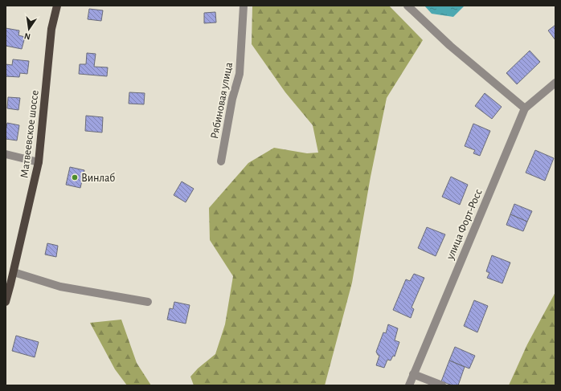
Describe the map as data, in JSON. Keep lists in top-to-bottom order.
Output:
{
  "streets": {
    "main road": ["Матвеевское шоссе"],
    "street": ["Рябиновая улица", "улица Форт-Росс"]
  },
  "places": ["Винлаб"],
  "north": "bottom"
}
